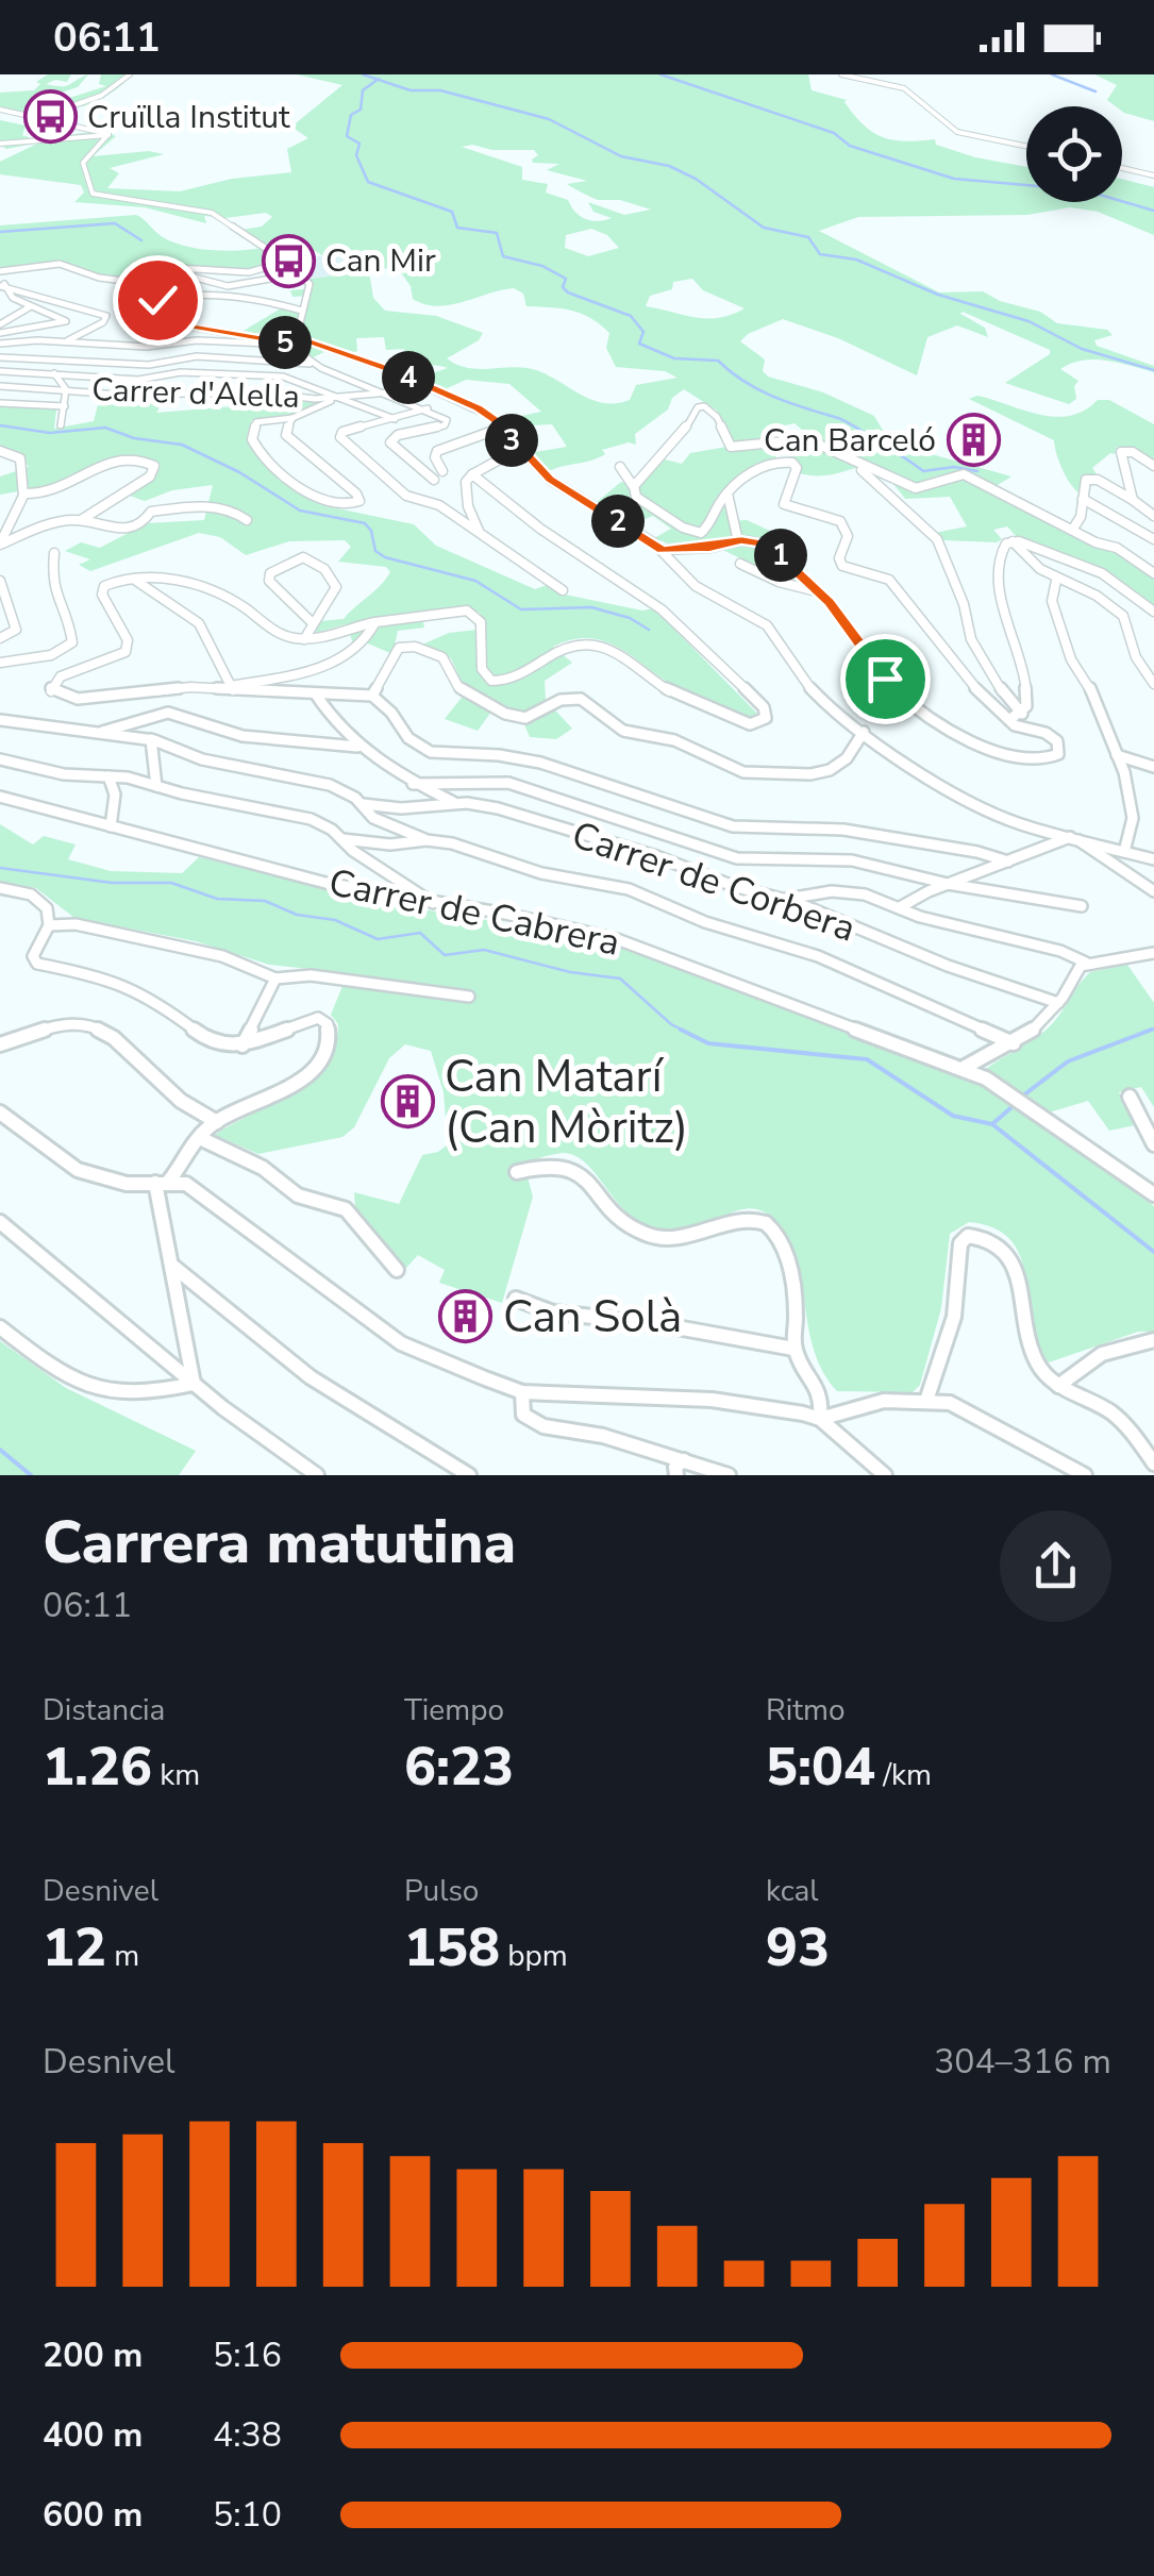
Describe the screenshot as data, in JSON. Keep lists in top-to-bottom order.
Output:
{
  "streets": {
    "street": ["Carrer d'Alella", "Carrer de Corbera", "Carrer de Cabrera"]
  },
  "places": {
    "bus stop": ["Cruïlla Institut", "Can Mir"],
    "building": ["Can Barceló", "Can Matarí (Can Mòritz)", "Can Solà"]
  },
  "page": {
    "status": "06:11",
    "pins": [
      "5",
      "4",
      "3",
      "2",
      "1"
    ],
    "heading": ["Carrera matutina", "06:11"],
    "stats": [
      ["Distancia", "1.26 km"],
      ["Tiempo", "6:23"],
      ["Ritmo", "5:04 /km"],
      ["Desnivel", "12 m"],
      ["Pulso", "158 bpm"],
      ["kcal", "93"]
    ],
    "chart": ["Desnivel", "304–316 m"],
    "list": [
      {
        "name": "200 m",
        "note": "5:16"
      },
      {
        "name": "400 m",
        "note": "4:38"
      },
      {
        "name": "600 m",
        "note": "5:10"
      }
    ]
  }
}
